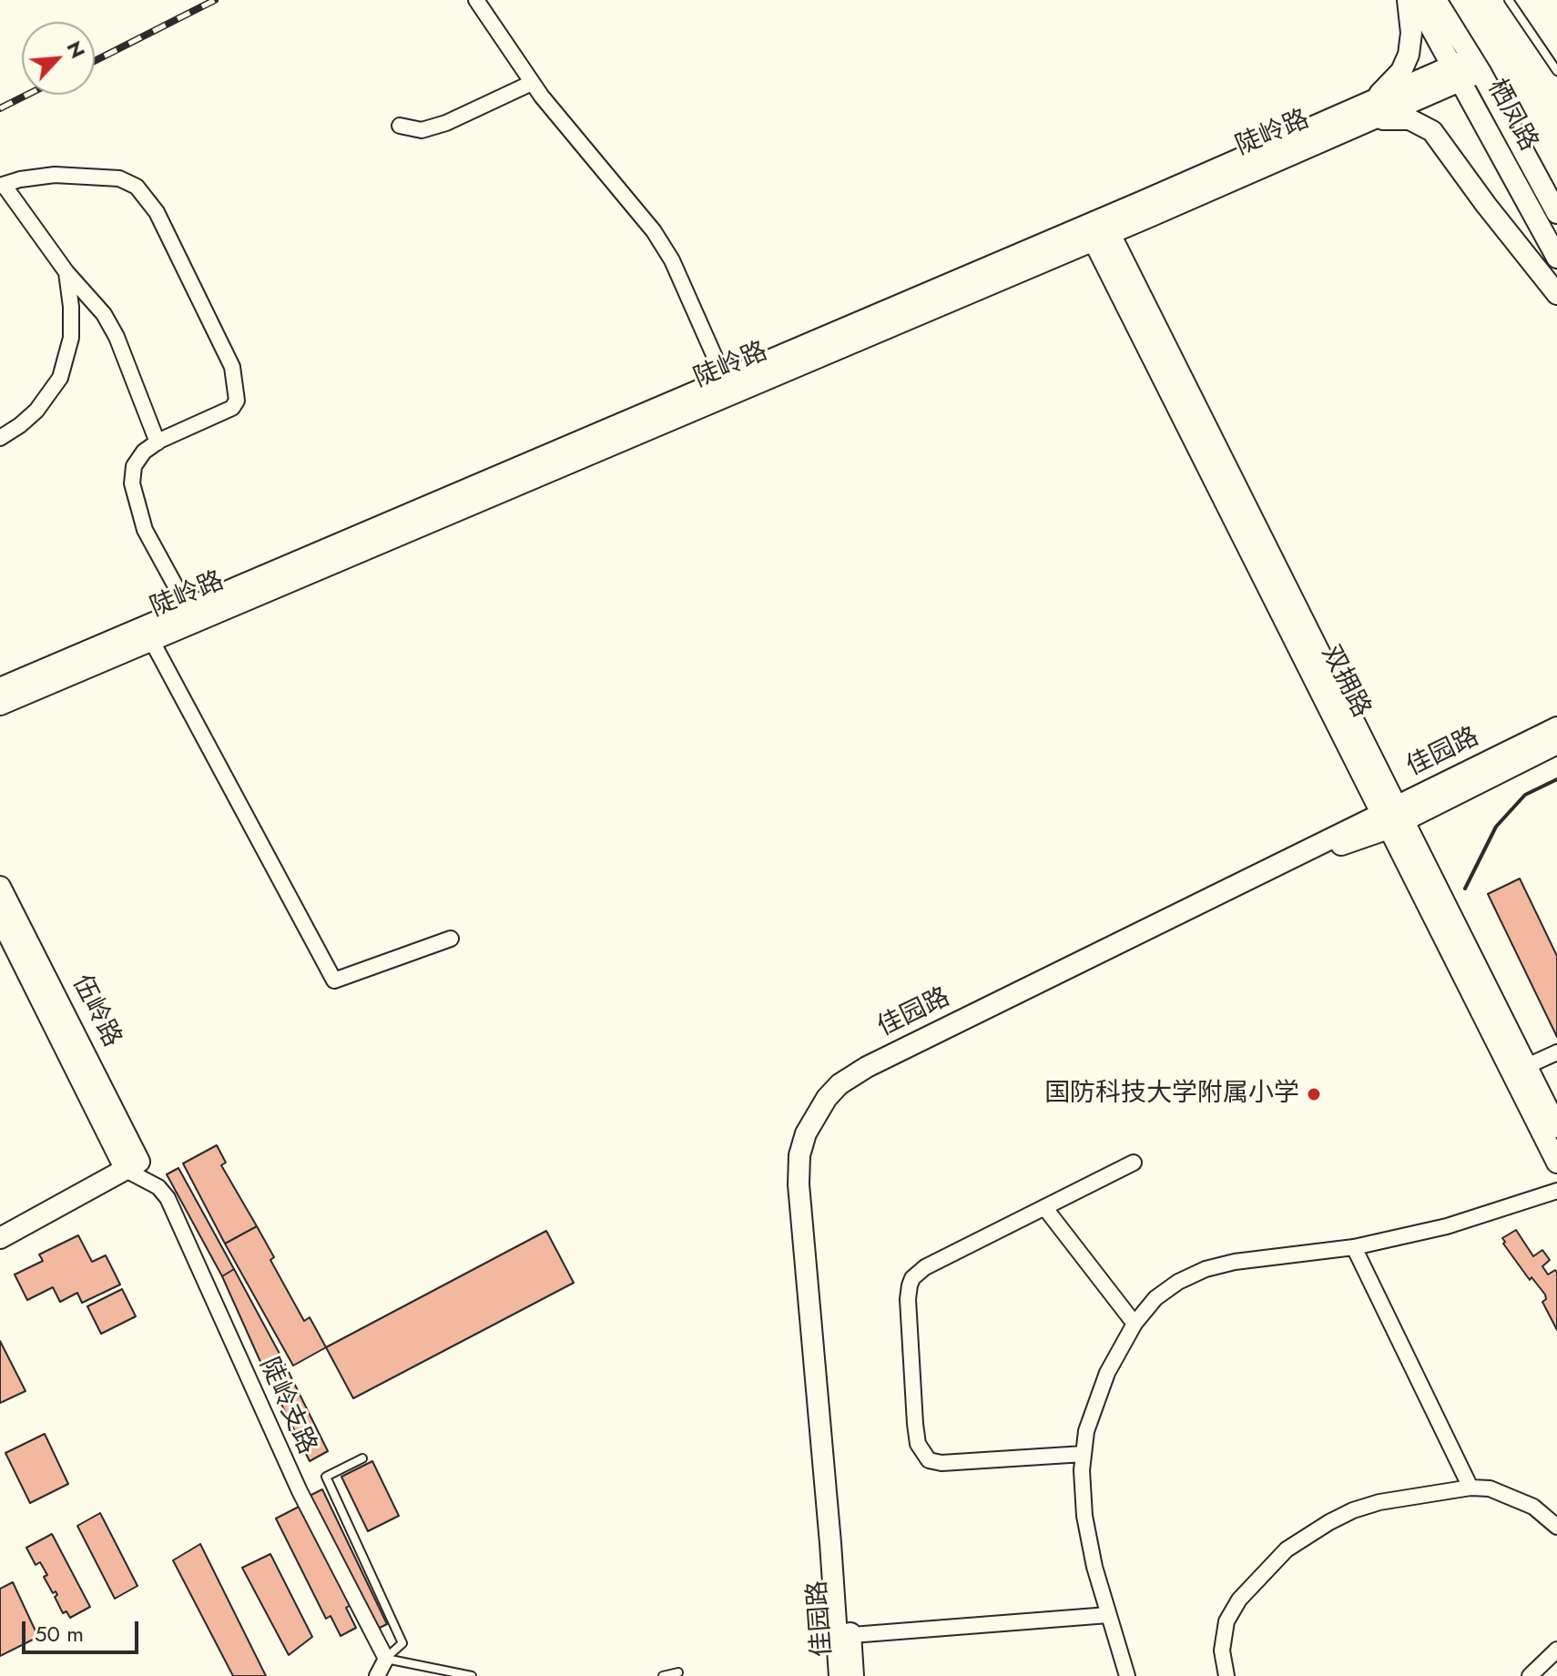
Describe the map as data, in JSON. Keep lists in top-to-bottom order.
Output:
{
  "streets": {
    "main road": [
      "栖凤路",
      "陡岭路",
      "双拥路",
      "佳园路",
      "伍岭路"
    ],
    "street": ["陡岭支路"]
  },
  "crossings": [
    ["栖凤路", "陡岭路"],
    ["陡岭路", "双拥路"],
    ["双拥路", "佳园路"],
    ["伍岭路", "陡岭支路"]
  ],
  "places": ["国防科技大学附属小学"],
  "scale_bar": "50 m",
  "north": "top right"
}
